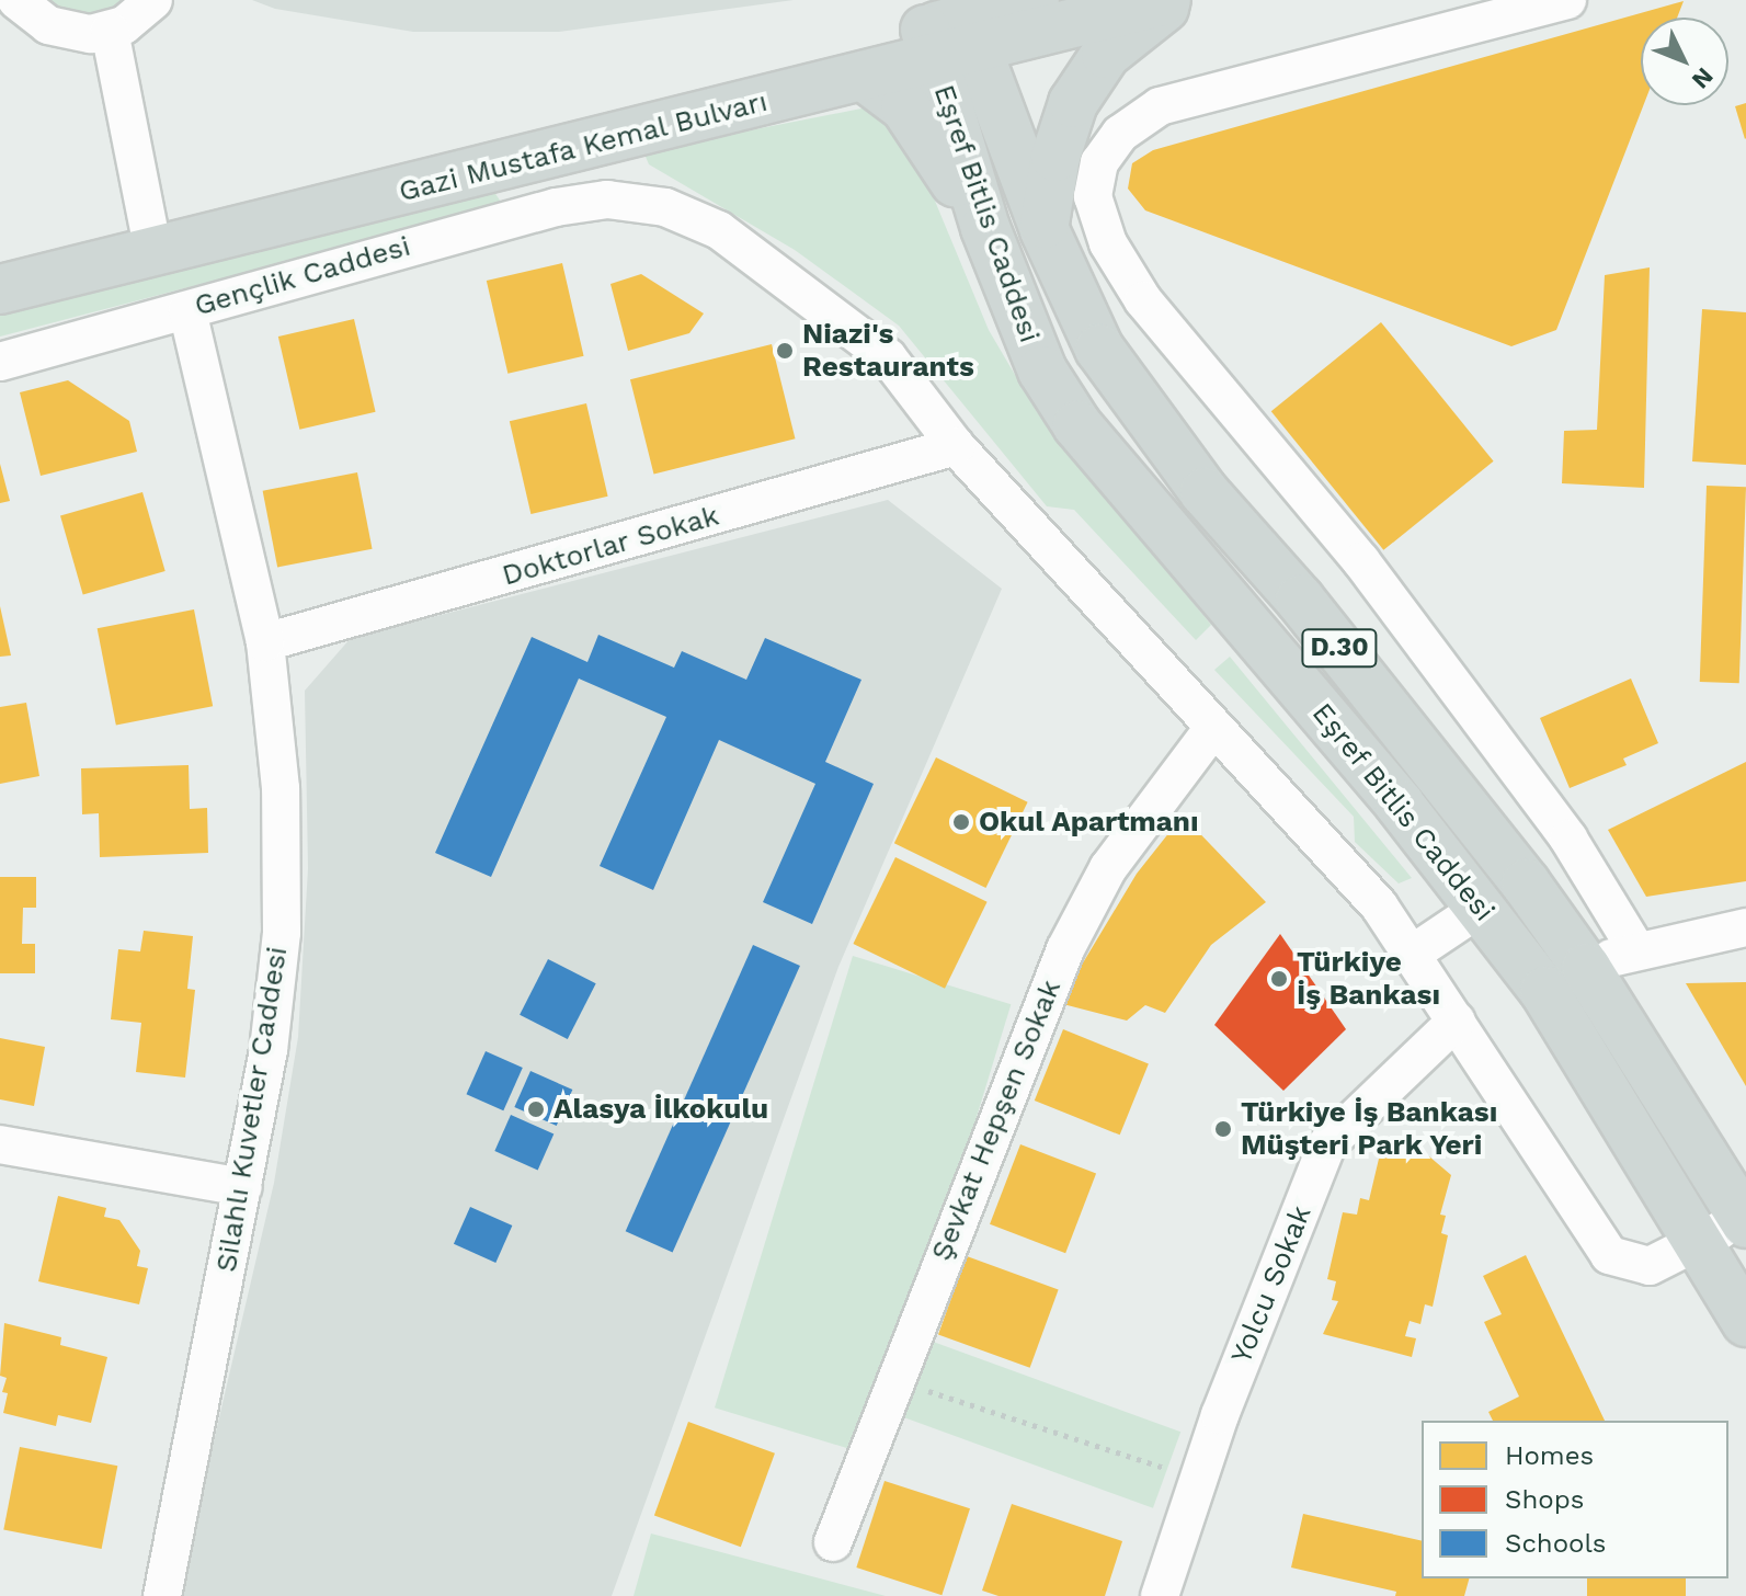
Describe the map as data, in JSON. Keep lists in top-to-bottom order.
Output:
{
  "streets": {
    "main road": ["Gazi Mustafa Kemal Bulvarı", "Eşref Bitlis Caddesi", "D.30"],
    "street": [
      "Gençlik Caddesi",
      "Doktorlar Sokak",
      "Silahlı Kuvetler Caddesi",
      "Şevkat Hepşen Sokak",
      "Yolcu Sokak"
    ]
  },
  "crossings": [
    ["Gazi Mustafa Kemal Bulvarı", "Eşref Bitlis Caddesi"],
    ["Eşref Bitlis Caddesi", "Gençlik Caddesi"],
    ["Gençlik Caddesi", "Doktorlar Sokak"],
    ["Gençlik Caddesi", "Silahlı Kuvetler Caddesi"],
    ["Gençlik Caddesi", "Şevkat Hepşen Sokak"],
    ["Gençlik Caddesi", "Yolcu Sokak"],
    ["Doktorlar Sokak", "Silahlı Kuvetler Caddesi"]
  ],
  "places": [
    "Niazi's Restaurants",
    "Okul Apartmanı",
    "Türkiye İş Bankası",
    "Alasya İlkokulu",
    "Türkiye İş Bankası Müşteri Park Yeri"
  ],
  "legend": ["Homes", "Shops", "Schools"],
  "north": "bottom right"
}
